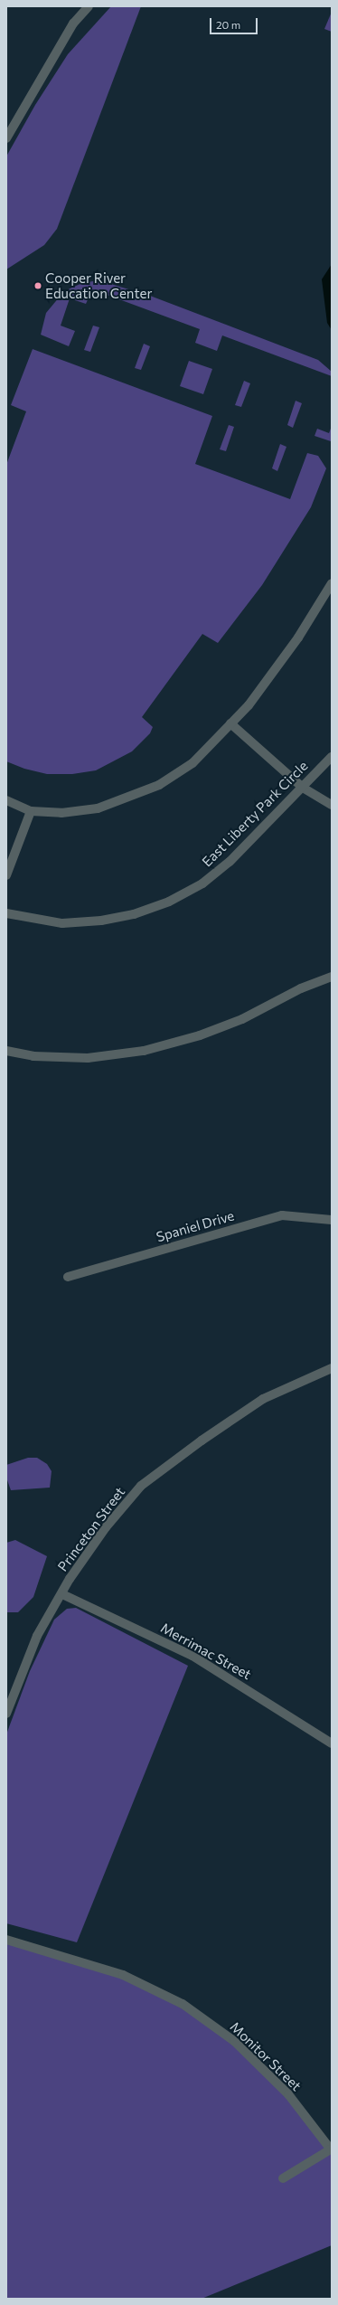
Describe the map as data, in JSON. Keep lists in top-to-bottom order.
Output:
{
  "streets": {
    "street": [
      "East Liberty Park Circle",
      "Spaniel Drive",
      "Princeton Street",
      "Merrimac Street",
      "Monitor Street"
    ]
  },
  "crossings": [
    ["Princeton Street", "Merrimac Street"]
  ],
  "places": ["Cooper River Education Center"],
  "scale_bar": "20 m"
}
